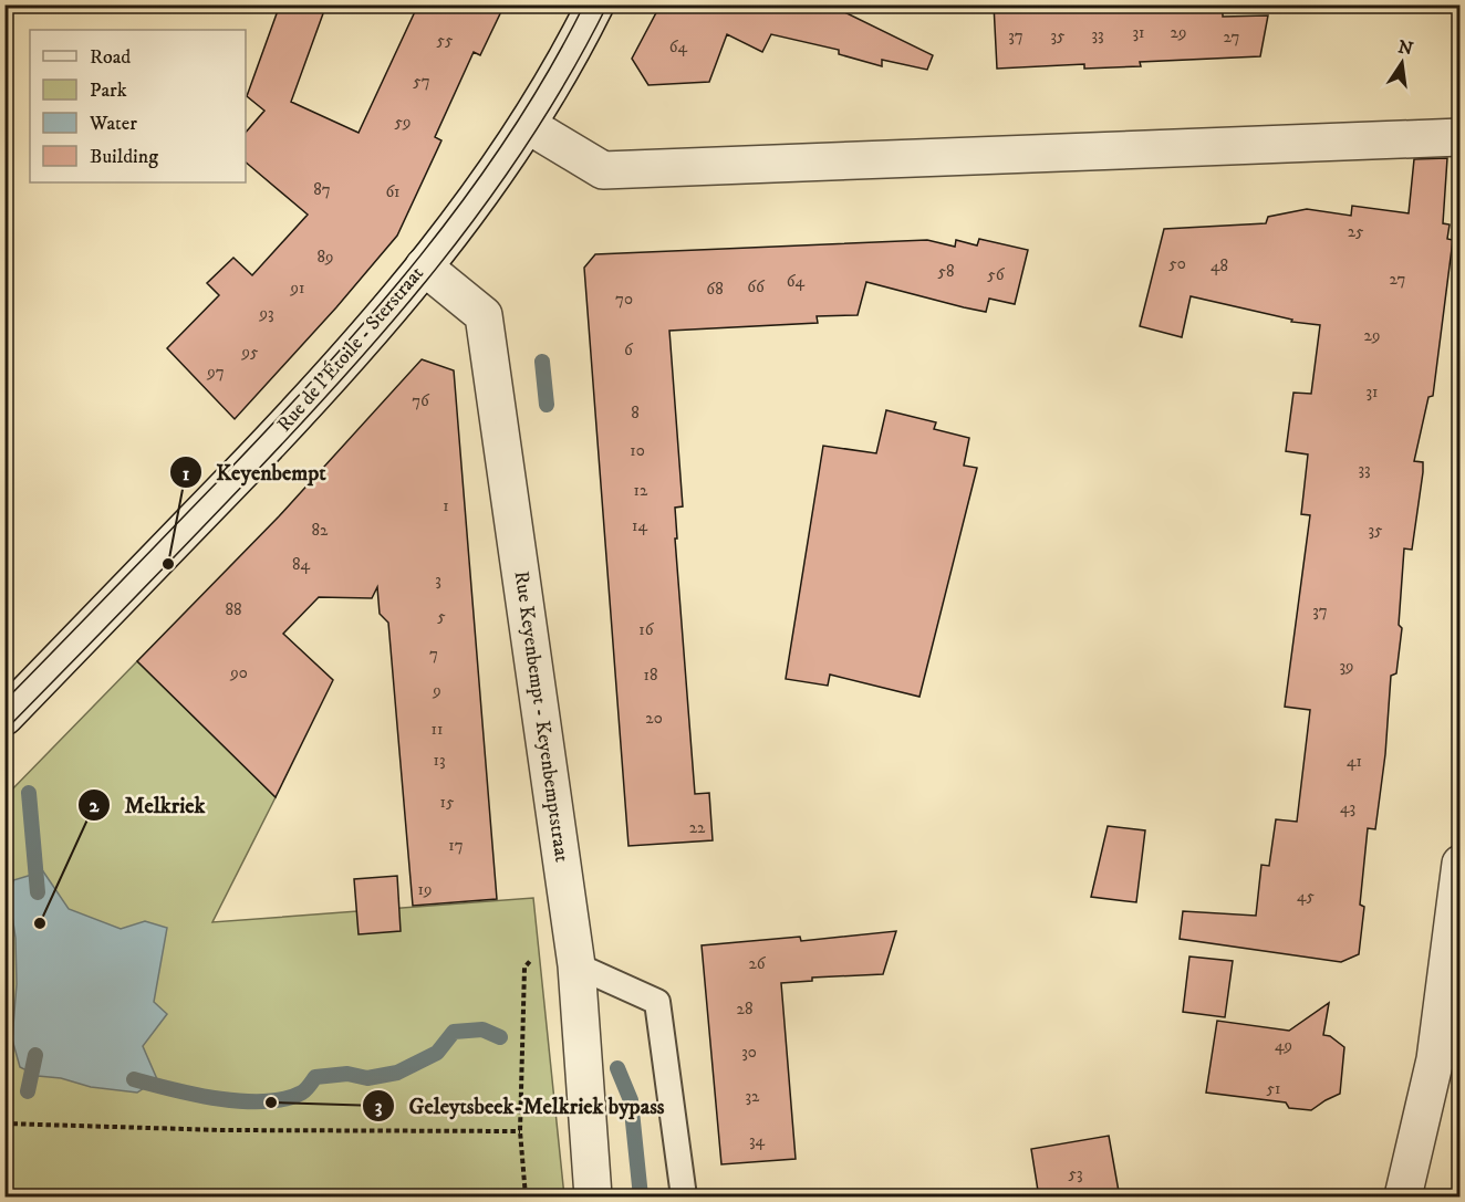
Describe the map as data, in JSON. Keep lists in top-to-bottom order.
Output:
{
  "streets": {
    "street": ["Rue de l'Étoile - Sterstraat", "Rue Keyenbempt - Keyenbemptstraat"]
  },
  "crossings": [
    ["Rue de l'Étoile - Sterstraat", "Rue Keyenbempt - Keyenbemptstraat"]
  ],
  "places": ["Keyenbempt", "Melkriek", "Geleytsbeek-Melkriek bypass"],
  "house_numbers": [
    "31",
    "29",
    "33",
    "37",
    "35",
    "27",
    "55",
    "64",
    "57",
    "59",
    "87",
    "61",
    "25",
    "89",
    "50",
    "48",
    "58",
    "56",
    "27",
    "64",
    "66",
    "91",
    "68",
    "70",
    "93",
    "29",
    "6",
    "95",
    "97",
    "31",
    "76",
    "8",
    "10",
    "33",
    "12",
    "1",
    "14",
    "82",
    "35",
    "84",
    "3",
    "88",
    "37",
    "5",
    "16",
    "7",
    "39",
    "90",
    "18",
    "9",
    "20",
    "11",
    "13",
    "41",
    "15",
    "43",
    "22",
    "17",
    "19",
    "45",
    "26",
    "28",
    "49",
    "30",
    "51",
    "32",
    "34",
    "53"
  ],
  "legend": [
    "Road",
    "Park",
    "Water",
    "Building"
  ],
  "north": "top"
}
